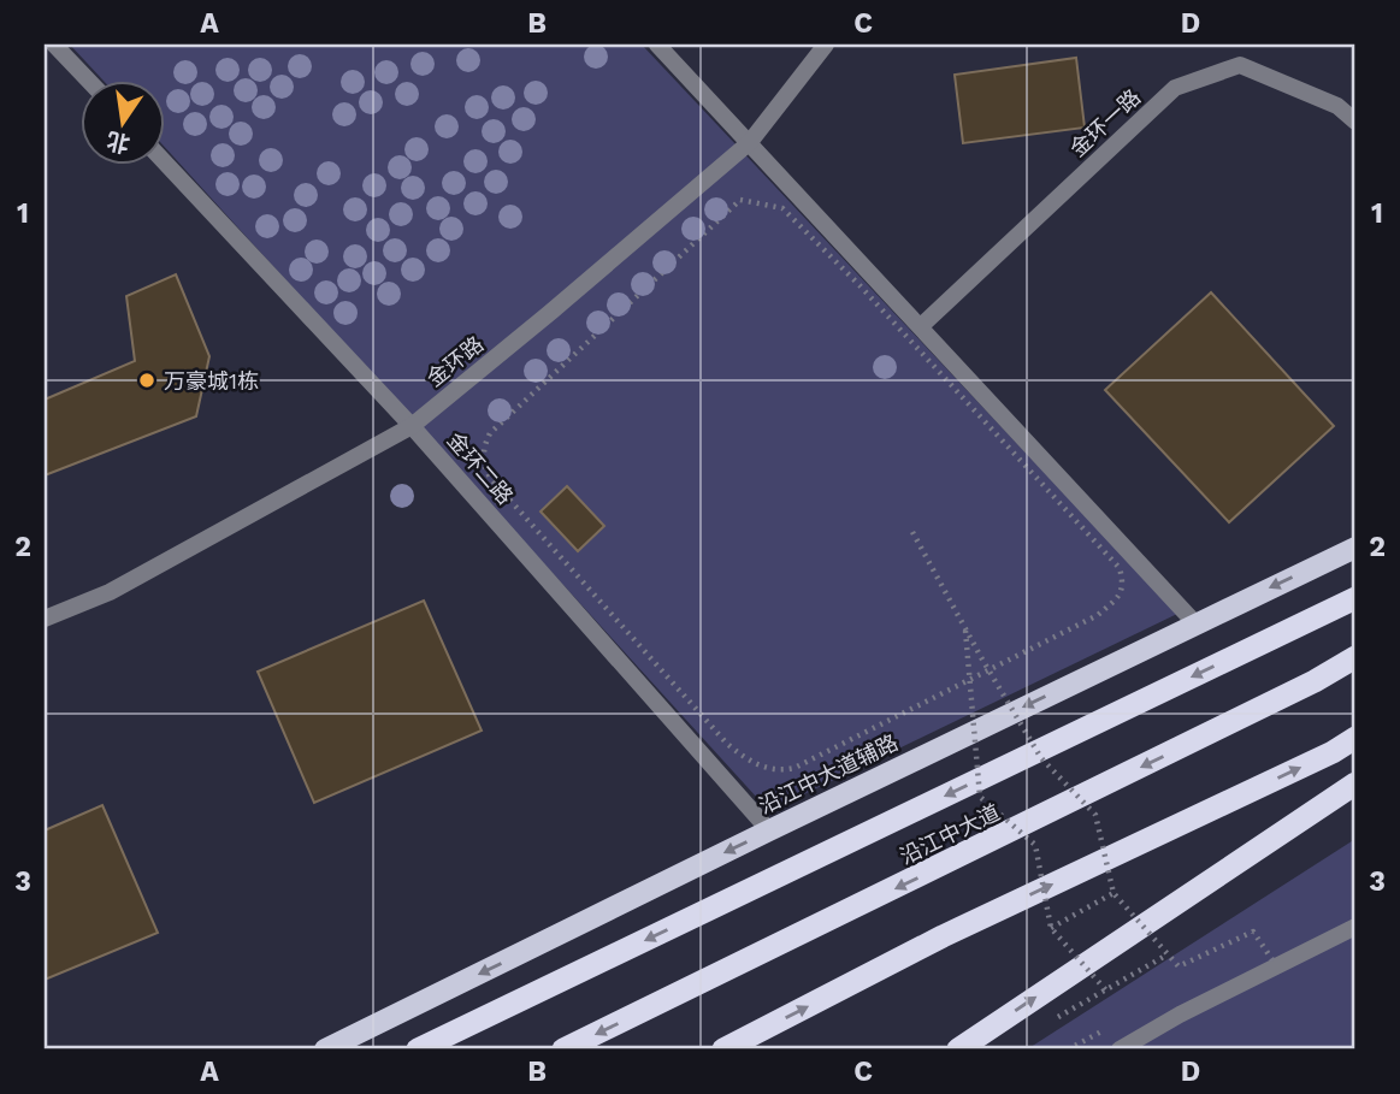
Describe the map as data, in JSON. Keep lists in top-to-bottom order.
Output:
{
  "streets": {
    "highway": ["沿江中大道"],
    "main road": ["沿江中大道辅路"],
    "street": ["金环一路", "金环路", "金环二路"]
  },
  "crossings": [
    ["金环路", "金环二路"],
    ["金环二路", "沿江中大道辅路"]
  ],
  "one_way": ["沿江中大道辅路"],
  "places": ["万豪城1栋"],
  "north": "bottom",
  "grid": {
    "columns": [
      "A",
      "B",
      "C",
      "D"
    ],
    "rows": ["1", "2", "3"]
  }
}
